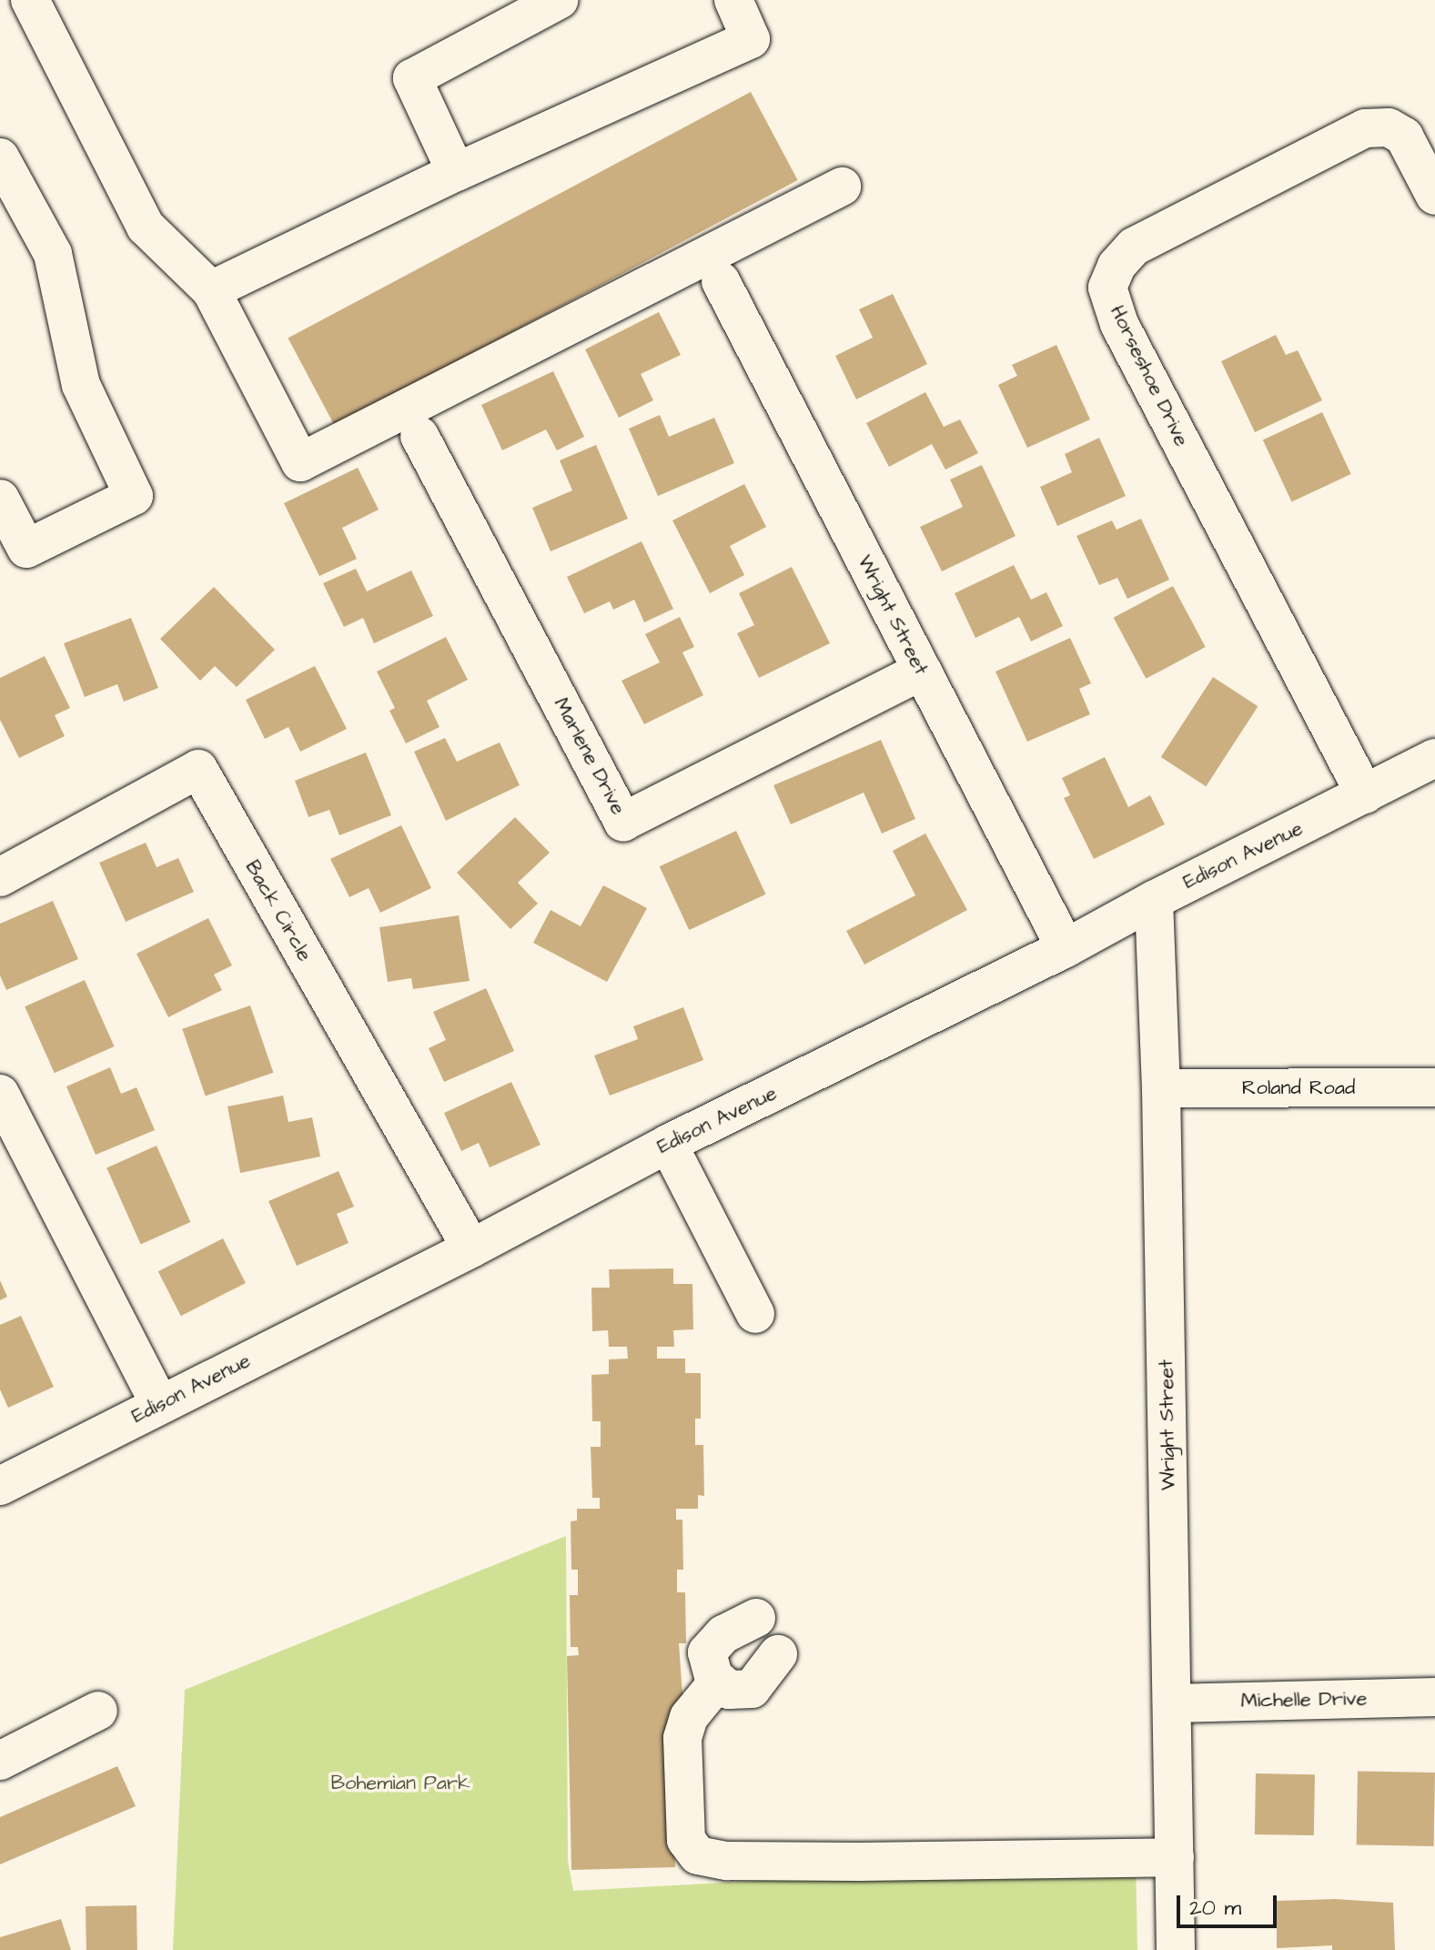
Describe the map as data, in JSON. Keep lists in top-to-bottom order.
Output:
{
  "streets": {
    "street": [
      "Horseshoe Drive",
      "Wright Street",
      "Marlene Drive",
      "Edison Avenue",
      "Back Circle",
      "Roland Road",
      "Michelle Drive"
    ]
  },
  "crossings": [
    ["Horseshoe Drive", "Edison Avenue"],
    ["Wright Street", "Marlene Drive"],
    ["Wright Street", "Edison Avenue"],
    ["Wright Street", "Roland Road"],
    ["Wright Street", "Michelle Drive"],
    ["Edison Avenue", "Back Circle"]
  ],
  "parks": ["Bohemian Park"],
  "scale_bar": "20 m"
}
